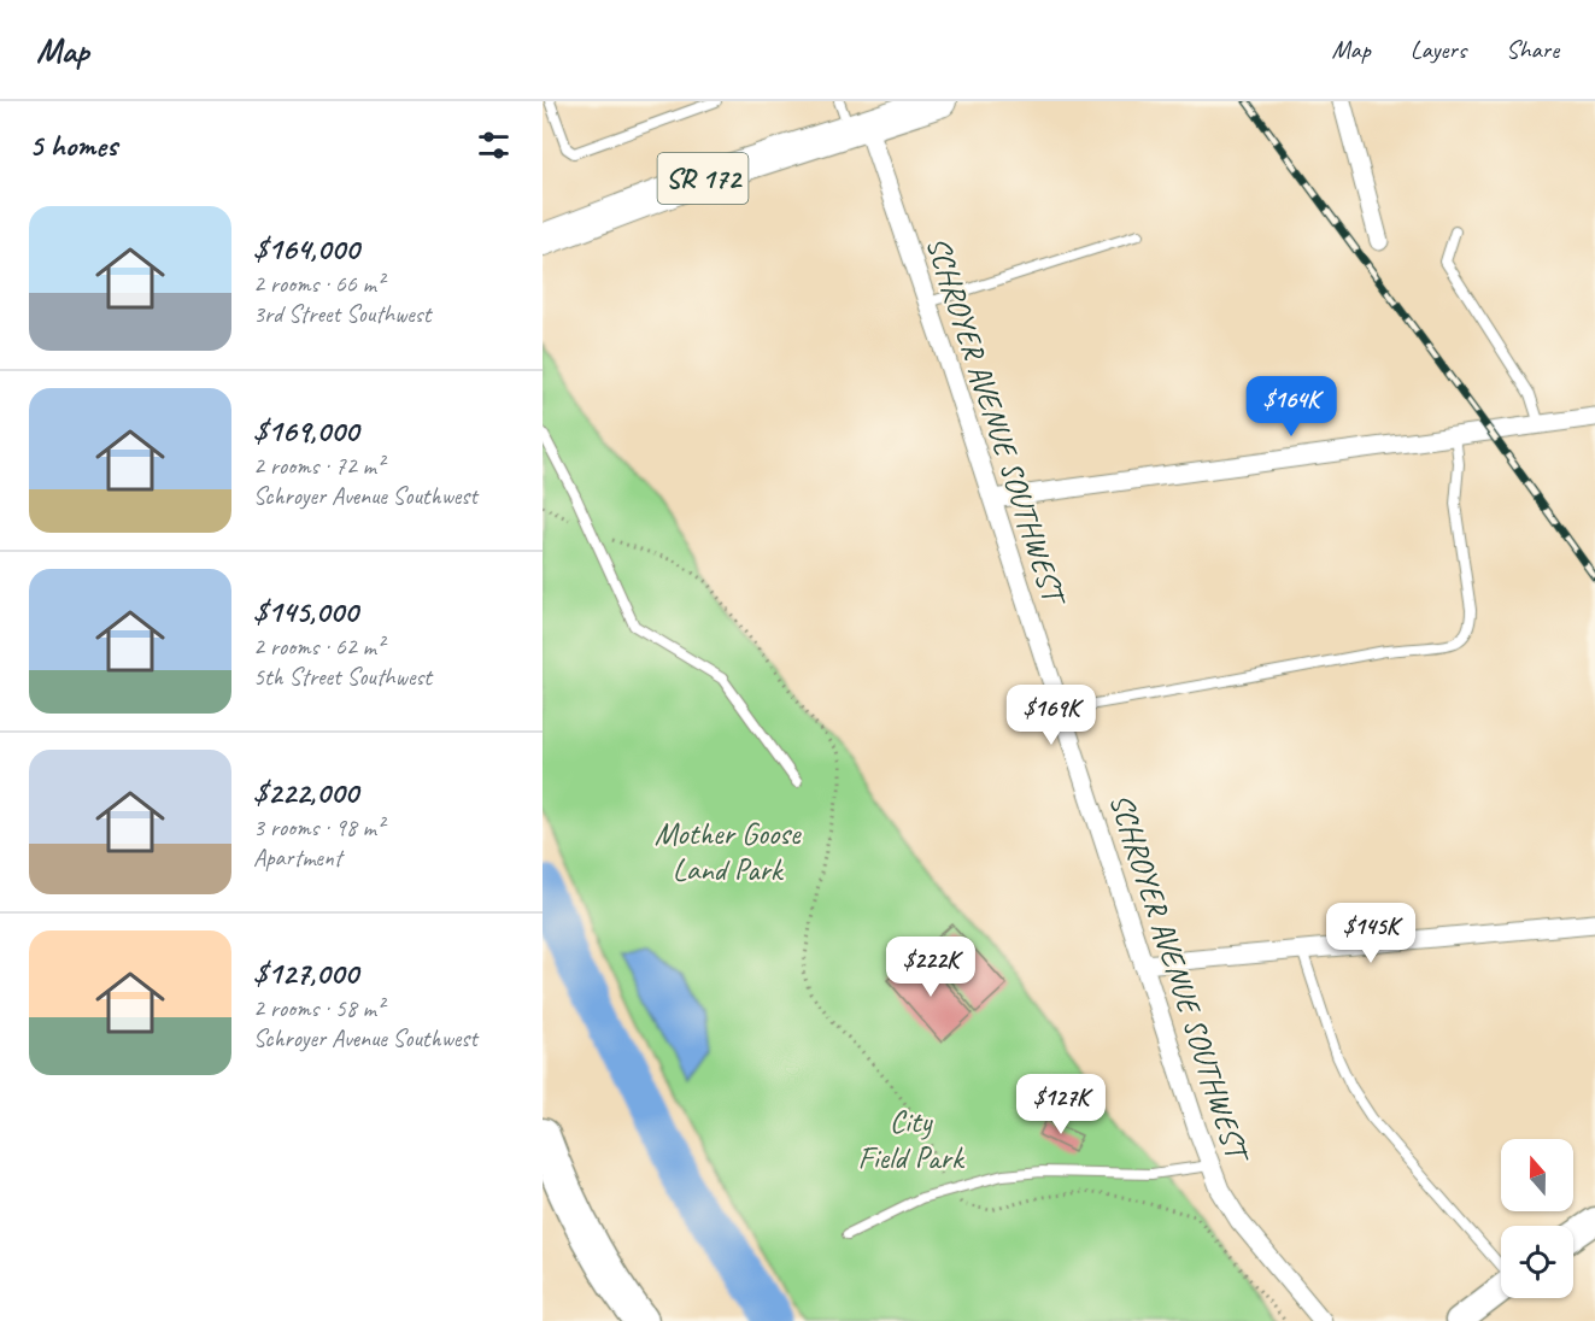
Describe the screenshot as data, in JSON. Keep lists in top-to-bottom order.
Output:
{
  "streets": {
    "main road": ["SR 172"],
    "street": ["SCHROYER AVENUE SOUTHWEST"]
  },
  "crossings": [
    ["SR 172", "SCHROYER AVENUE SOUTHWEST"]
  ],
  "parks": ["Mother Goose Land Park", "City Field Park"],
  "north": "top",
  "page": {
    "header": "Map",
    "nav": ["Map", "Layers", "Share"],
    "heading": "5 homes",
    "list": [
      {
        "name": "$164,000",
        "note": "2 rooms · 66 m² · 3rd Street Southwest"
      },
      {
        "name": "$169,000",
        "note": "2 rooms · 72 m² · Schroyer Avenue Southwest"
      },
      {
        "name": "$145,000",
        "note": "2 rooms · 62 m² · 5th Street Southwest"
      },
      {
        "name": "$222,000",
        "note": "3 rooms · 98 m² · Apartment"
      },
      {
        "name": "$127,000",
        "note": "2 rooms · 58 m² · Schroyer Avenue Southwest"
      }
    ],
    "price": [
      "$164K",
      "$169K",
      "$145K",
      "$222K",
      "$127K"
    ]
  }
}
